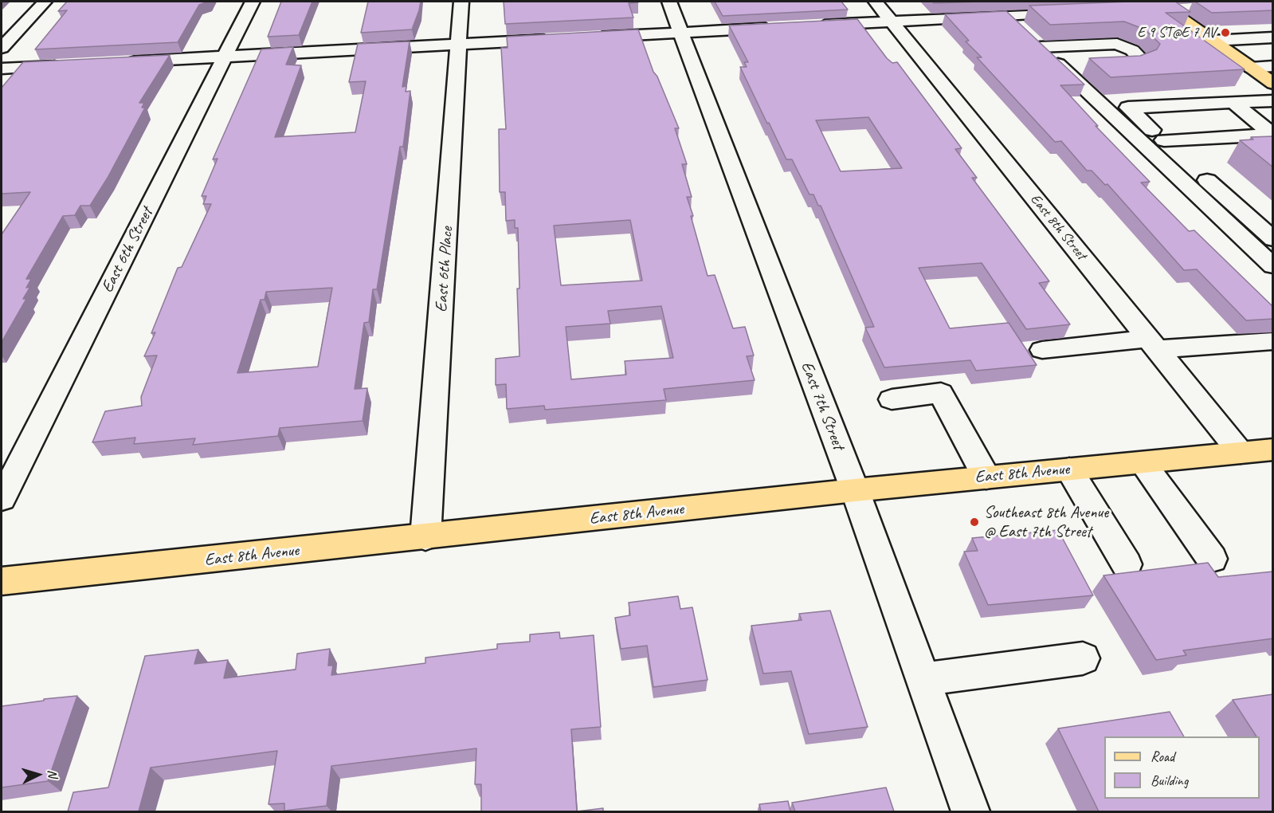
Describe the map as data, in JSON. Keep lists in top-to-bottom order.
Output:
{
  "streets": {
    "main road": ["East 8th Avenue"],
    "street": [
      "East 8th Street",
      "East 6th Street",
      "East 6th Place",
      "East 7th Street"
    ]
  },
  "crossings": [
    ["East 8th Street", "East 8th Avenue"],
    ["East 6th Place", "East 8th Avenue"],
    ["East 7th Street", "East 8th Avenue"]
  ],
  "places": ["E 9 ST@E 7 AV", "Southeast 8th Avenue @ East 7th Street"],
  "legend": ["Road", "Building"],
  "north": "right"
}
